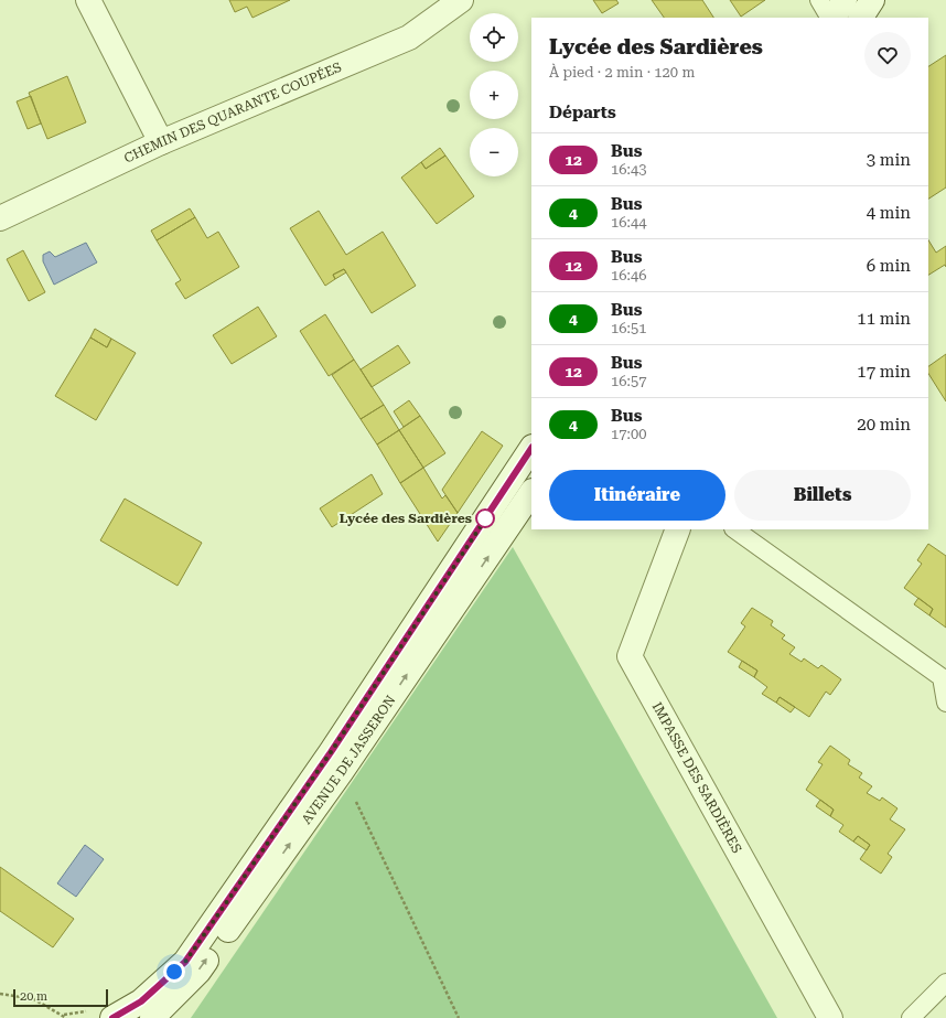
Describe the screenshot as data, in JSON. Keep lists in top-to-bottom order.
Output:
{
  "streets": {
    "main road": ["CHEMIN DES QUARANTE COUPÉES", "AVENUE DE JASSERON", "IMPASSE DES SARDIÈRES"]
  },
  "places": ["Lycée des Sardières"],
  "lines": ["bus line 12"],
  "scale_bar": "20 m",
  "page": {
    "map_buttons": ["+", "−"],
    "heading": [
      ["Lycée des Sardières", "À pied · 2 min · 120 m"],
      "Départs"
    ],
    "list": [
      {
        "mark": "12",
        "name": "Bus",
        "note": "16:43",
        "value": "3 min"
      },
      {
        "mark": "4",
        "name": "Bus",
        "note": "16:44",
        "value": "4 min"
      },
      {
        "mark": "12",
        "name": "Bus",
        "note": "16:46",
        "value": "6 min"
      },
      {
        "mark": "4",
        "name": "Bus",
        "note": "16:51",
        "value": "11 min"
      },
      {
        "mark": "12",
        "name": "Bus",
        "note": "16:57",
        "value": "17 min"
      },
      {
        "mark": "4",
        "name": "Bus",
        "note": "17:00",
        "value": "20 min"
      }
    ],
    "buttons": ["Itinéraire", "Billets"],
    "scale": "20 m"
  }
}
